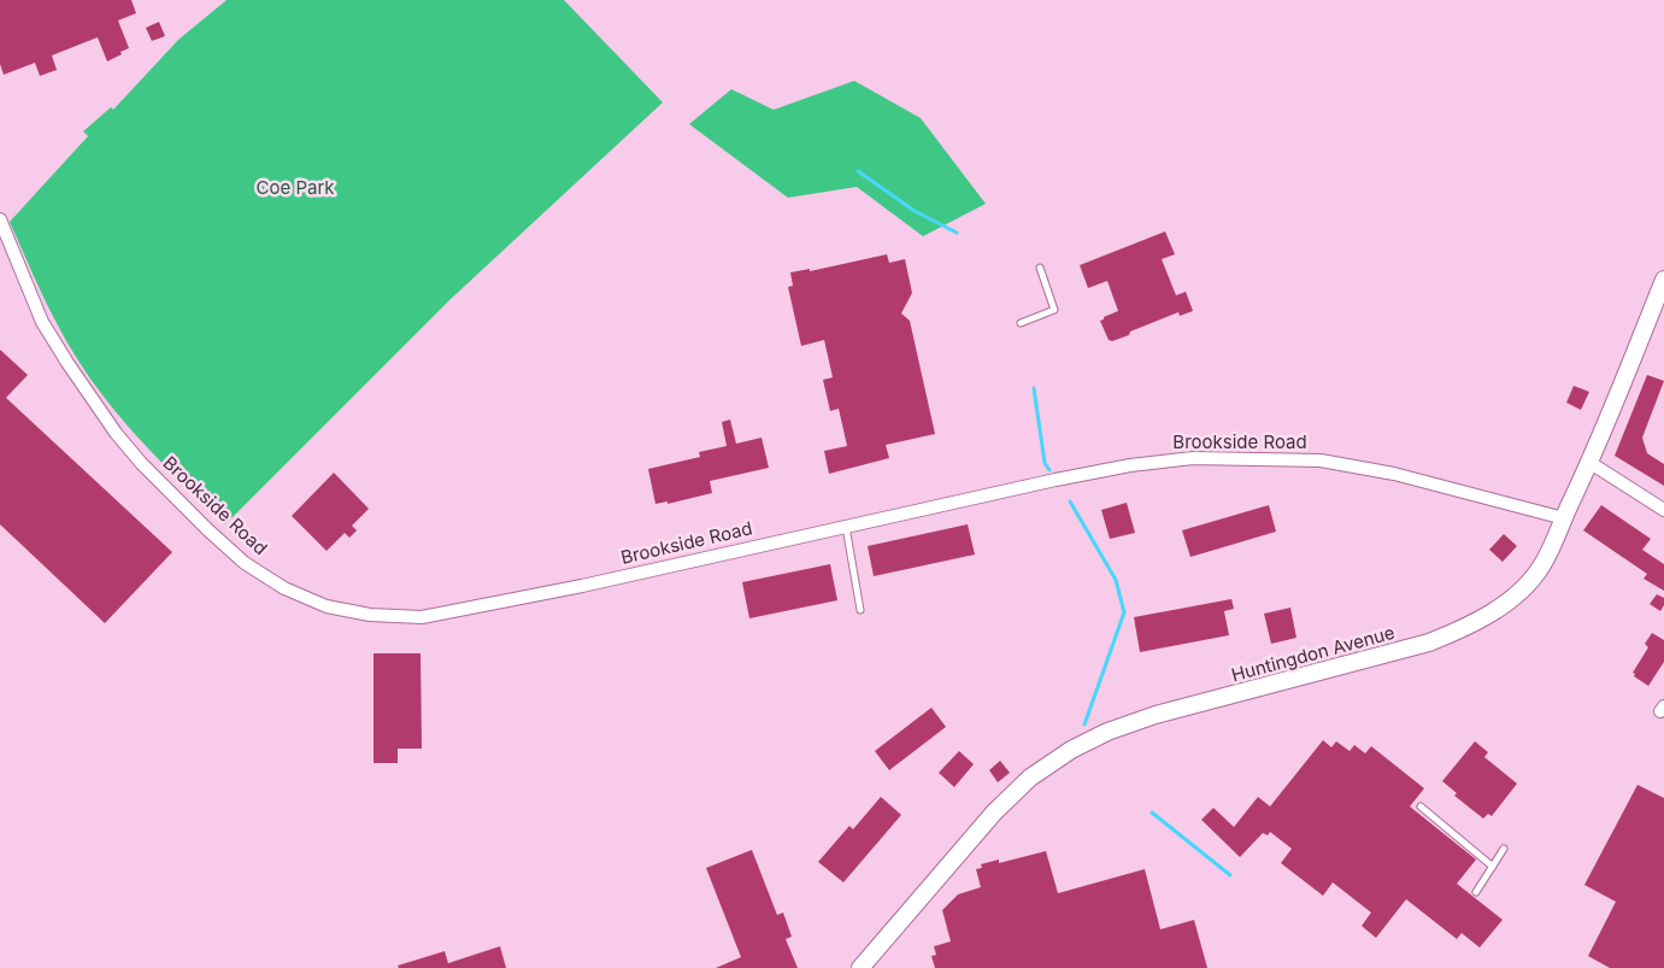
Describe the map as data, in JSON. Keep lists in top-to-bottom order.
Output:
{
  "streets": {
    "main road": ["Huntingdon Avenue"],
    "street": ["Brookside Road"]
  },
  "crossings": [
    ["Brookside Road", "Huntingdon Avenue"]
  ],
  "parks": ["Coe Park"]
}
